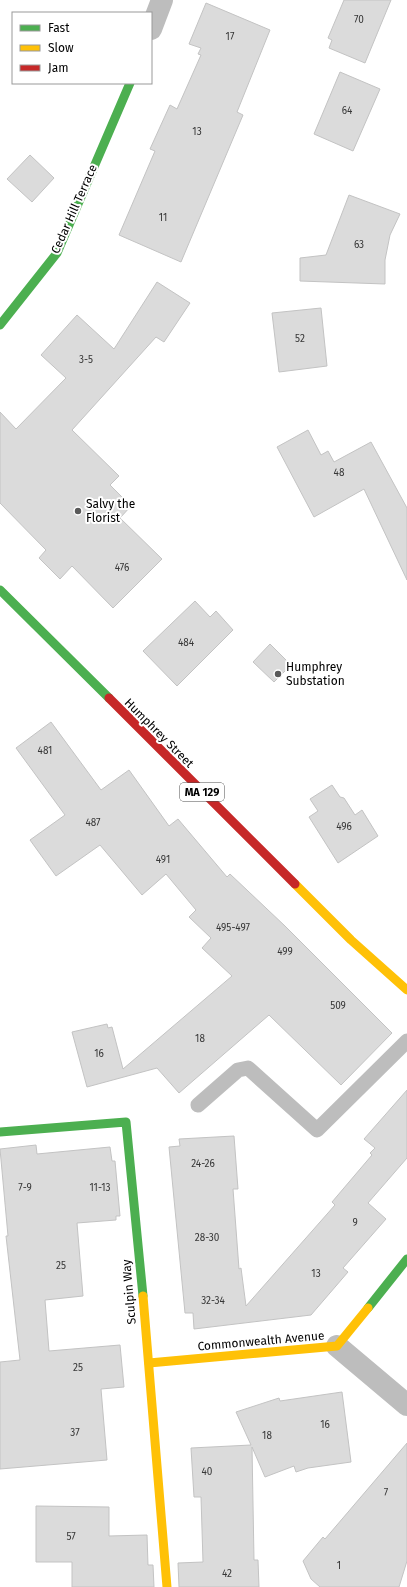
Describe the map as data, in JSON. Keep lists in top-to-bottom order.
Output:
{
  "streets": {
    "street": [
      "Cedar Hill Terrace",
      "Humphrey Street",
      "MA 129",
      "Sculpin Way",
      "Commonwealth Avenue"
    ]
  },
  "crossings": [
    ["Sculpin Way", "Commonwealth Avenue"]
  ],
  "places": ["Salvy the Florist", "Humphrey Substation"],
  "house_numbers": [
    "70",
    "17",
    "64",
    "13",
    "11",
    "63",
    "52",
    "3-5",
    "48",
    "476",
    "484",
    "481",
    "487",
    "496",
    "491",
    "495-497",
    "499",
    "509",
    "18",
    "16",
    "24-26",
    "7-9",
    "11-13",
    "9",
    "28-30",
    "25",
    "13",
    "32-34",
    "25",
    "16",
    "37",
    "18",
    "40",
    "7",
    "57",
    "1",
    "42"
  ],
  "legend": ["Fast", "Slow", "Jam"]
}
